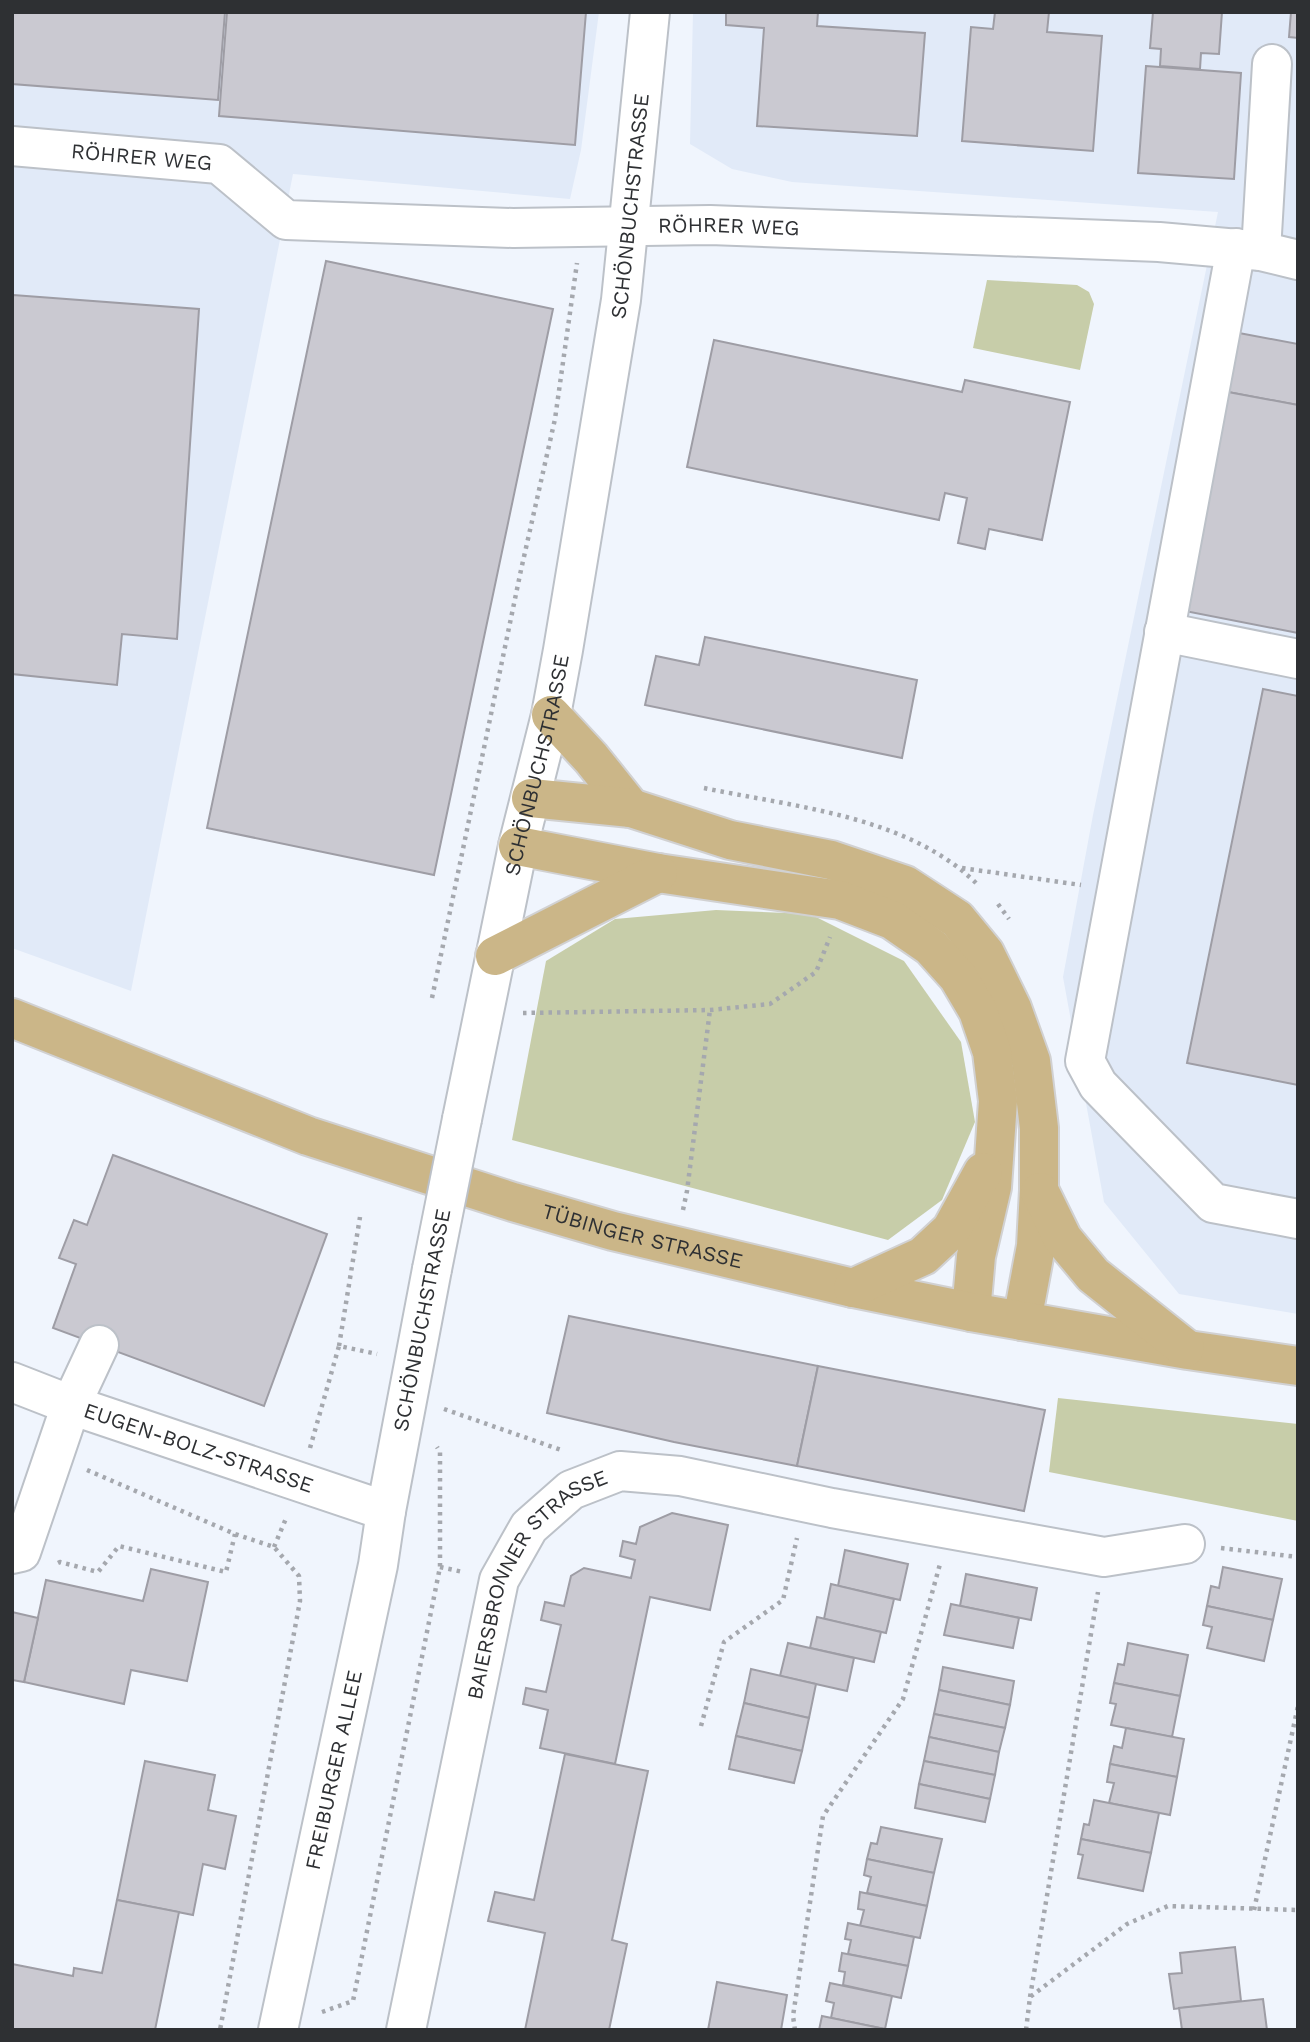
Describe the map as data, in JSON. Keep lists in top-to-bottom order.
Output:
{
  "streets": {
    "main road": ["TÜBINGER STRASSE"],
    "street": [
      "RÖHRER WEG",
      "SCHÖNBUCHSTRASSE",
      "EUGEN-BOLZ-STRASSE",
      "BAIERSBRONNER STRASSE",
      "FREIBURGER ALLEE"
    ]
  },
  "crossings": [
    ["RÖHRER WEG", "SCHÖNBUCHSTRASSE"],
    ["SCHÖNBUCHSTRASSE", "EUGEN-BOLZ-STRASSE"],
    ["SCHÖNBUCHSTRASSE", "FREIBURGER ALLEE"],
    ["EUGEN-BOLZ-STRASSE", "FREIBURGER ALLEE"]
  ]
}
